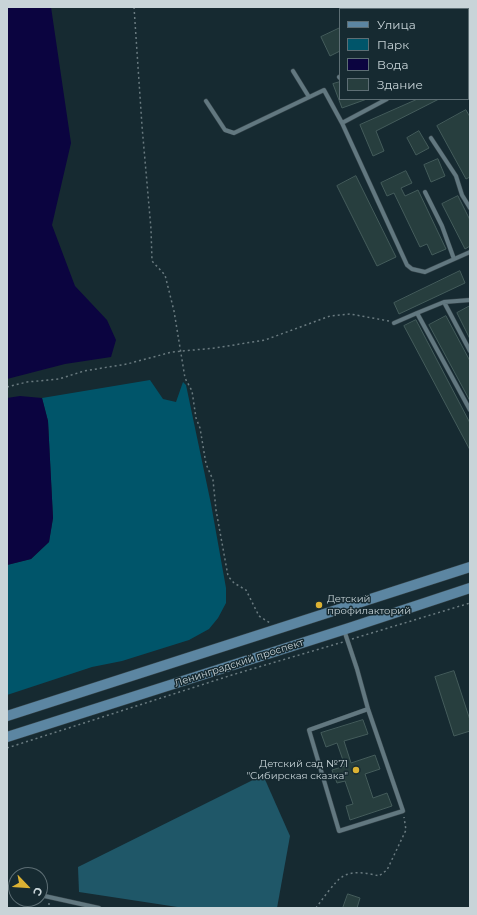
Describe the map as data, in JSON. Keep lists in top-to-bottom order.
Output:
{
  "streets": {
    "main road": ["Ленинградский проспект"]
  },
  "places": ["Детский профилакторий", "Детский сад №71 \"Сибирская сказка\""],
  "legend": [
    "Улица",
    "Парк",
    "Вода",
    "Здание"
  ],
  "north": "bottom right"
}
